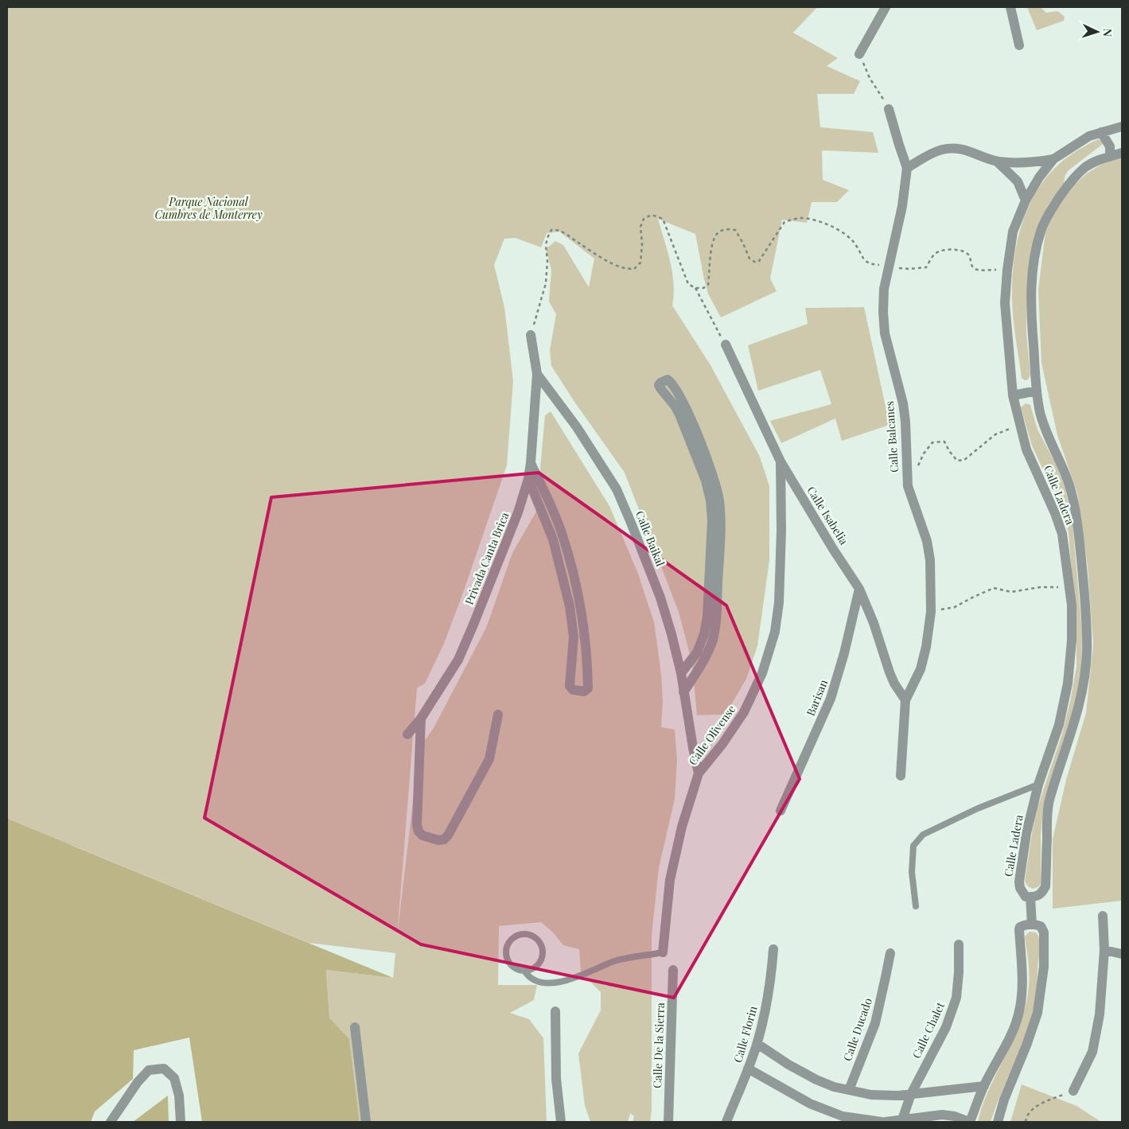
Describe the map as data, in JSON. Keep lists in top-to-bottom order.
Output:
{
  "streets": {
    "street": [
      "Calle Balcanes",
      "Calle Ladera",
      "Calle Isabelia",
      "Calle Baikal",
      "Privada Canta Brica",
      "Barisan",
      "Calle Olivense",
      "Calle Ducado",
      "Calle Chalet",
      "Calle Florin",
      "Calle De la Sierra"
    ]
  },
  "crossings": [
    ["Calle Balcanes", "Calle Isabelia"],
    ["Calle Isabelia", "Barisan"],
    ["Calle Isabelia", "Calle Olivense"],
    ["Calle Baikal", "Privada Canta Brica"],
    ["Calle Baikal", "Calle Olivense"]
  ],
  "parks": ["Parque Nacional Cumbres de Monterrey"],
  "north": "right"
}
